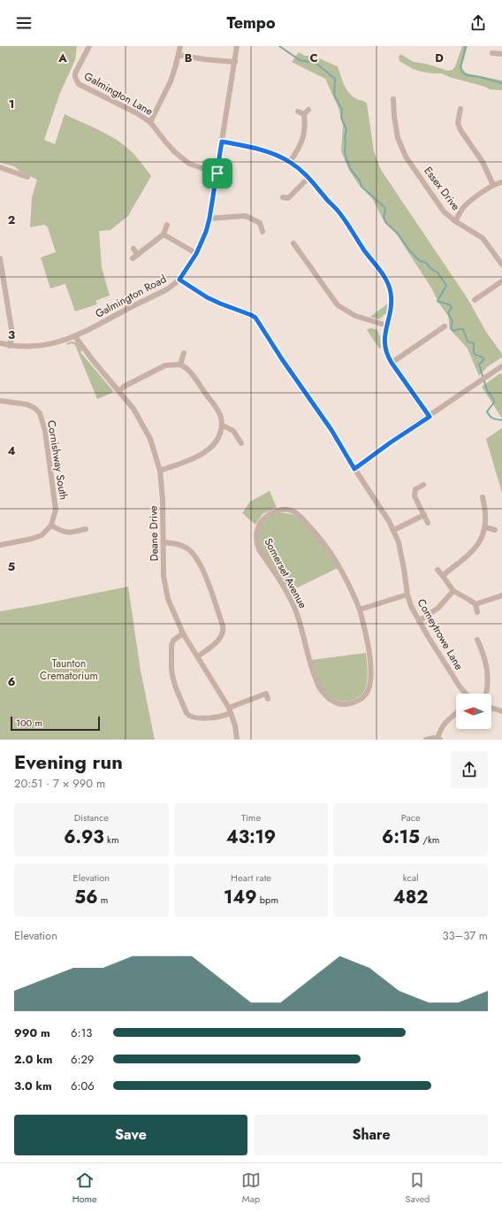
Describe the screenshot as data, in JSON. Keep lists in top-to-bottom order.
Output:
{
  "streets": {
    "street": [
      "Galmington Lane",
      "Essex Drive",
      "Galmington Road",
      "Cornishway South",
      "Deane Drive",
      "Somerset Avenue",
      "Comeytrowe Lane"
    ]
  },
  "crossings": [
    ["Galmington Lane", "Galmington Road"],
    ["Galmington Road", "Deane Drive"],
    ["Galmington Road", "Comeytrowe Lane"]
  ],
  "parks": ["Taunton Crematorium"],
  "scale_bar": "100 m",
  "north": "left",
  "page": {
    "header": "Tempo",
    "scale": "100 m",
    "heading": ["Evening run", "20:51 · 7 × 990 m"],
    "stats": [
      ["Distance", "6.93 km"],
      ["Time", "43:19"],
      ["Pace", "6:15 /km"],
      ["Elevation", "56 m"],
      ["Heart rate", "149 bpm"],
      ["kcal", "482"]
    ],
    "chart": ["Elevation", "33–37 m"],
    "list": [
      {
        "name": "990 m",
        "note": "6:13"
      },
      {
        "name": "2.0 km",
        "note": "6:29"
      },
      {
        "name": "3.0 km",
        "note": "6:06"
      }
    ],
    "buttons": ["Save", "Share"],
    "tabs": ["Home", "Map", "Saved"]
  },
  "grid": {
    "columns": [
      "A",
      "B",
      "C",
      "D"
    ],
    "rows": [
      "1",
      "2",
      "3",
      "4",
      "5",
      "6"
    ]
  }
}
